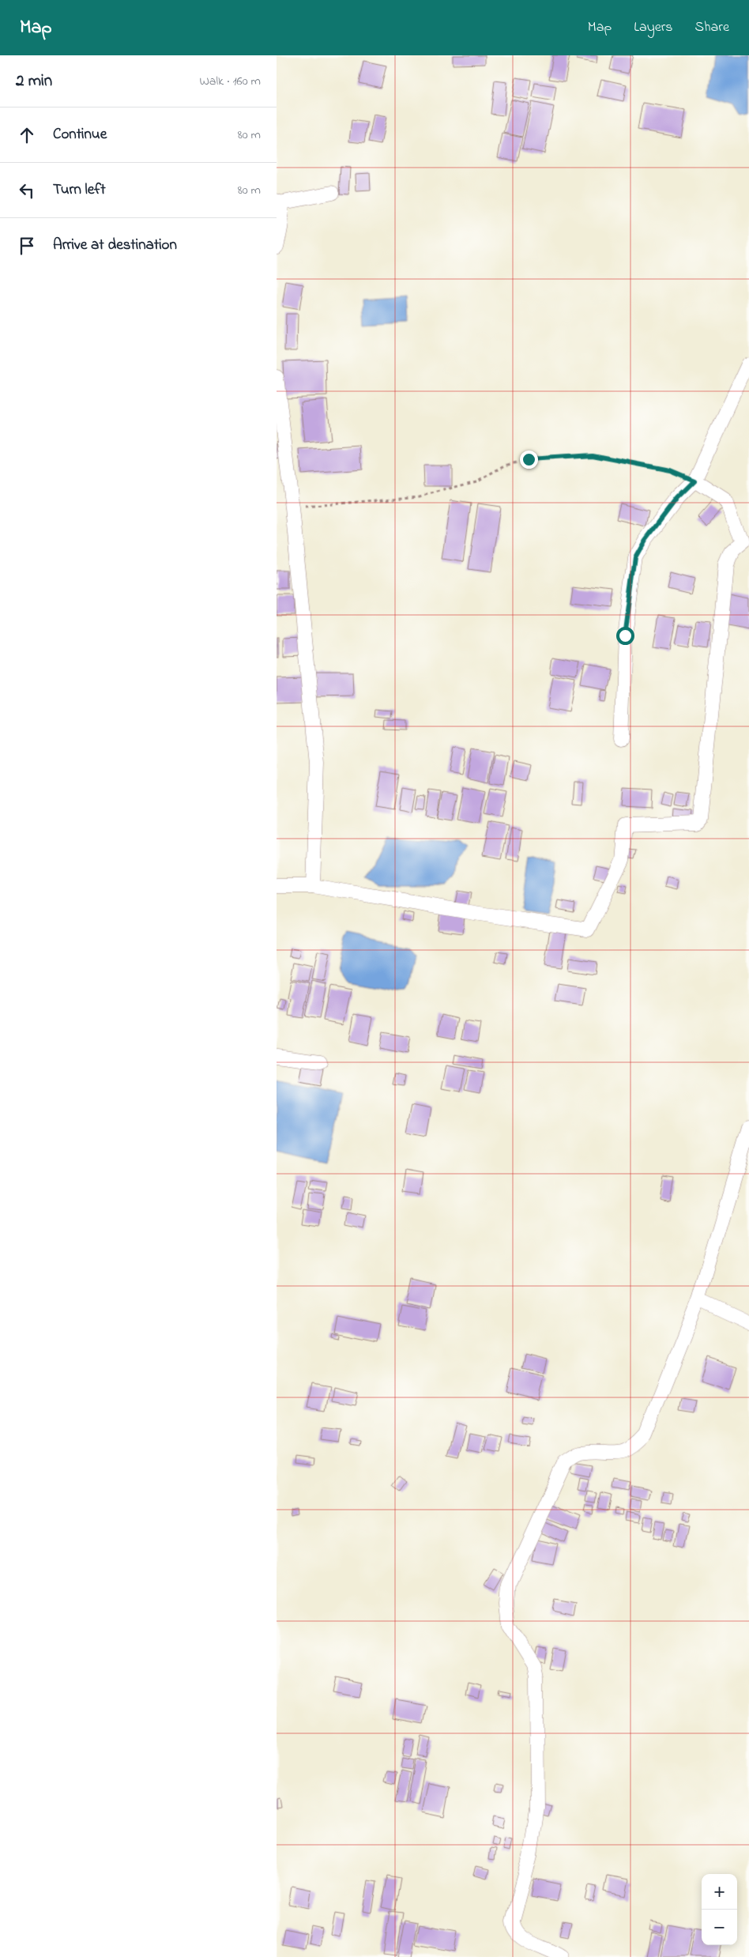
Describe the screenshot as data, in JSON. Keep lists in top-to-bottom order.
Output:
{
  "page": {
    "header": "Map",
    "nav": ["Map", "Layers", "Share"],
    "heading": ["2 min", "Walk · 160 m"],
    "list": [
      ["Continue", "80 m"],
      ["Turn left", "80 m"],
      "Arrive at destination"
    ],
    "map_buttons": ["+", "−"]
  }
}
